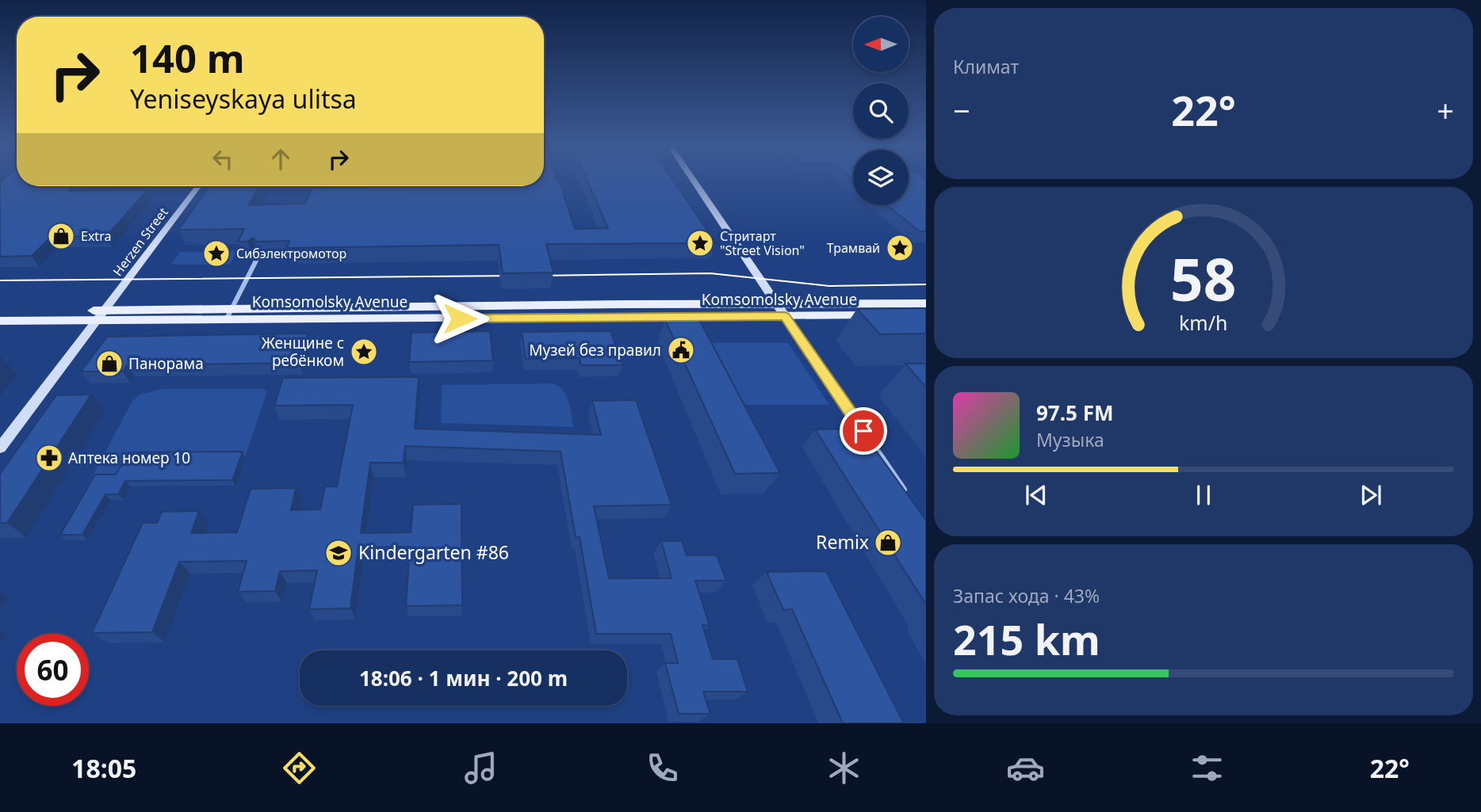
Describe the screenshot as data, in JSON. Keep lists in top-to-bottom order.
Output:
{
  "streets": {
    "main road": ["Komsomolsky Avenue"],
    "street": ["Herzen Street"]
  },
  "crossings": [
    ["Herzen Street", "Komsomolsky Avenue"]
  ],
  "places": {
    "shop": ["Extra", "Панорама", "Remix"],
    "place": [
      "Стритарт \"Street Vision\"",
      "Трамвай",
      "Сибэлектромотор",
      "Женщине с ребёнком"
    ],
    "public building": ["Музей без правил"],
    "pharmacy": ["Аптека номер 10"],
    "school or university": ["Kindergarten #86"]
  },
  "north": "left",
  "page": {
    "tile": [
      "Климат",
      ["Запас хода · 43%", "215 km"]
    ],
    "turn": ["140 m", "Yeniseyskaya ulitsa"],
    "heat": ["−", "22°", "+"],
    "song": ["97.5 FM", "Музыка"],
    "limit": "60",
    "trip": "18:06 · 1 мин · 200 m",
    "tabs": ["18:05", "22°"],
    "gauge": ["58", "km/h"]
  }
}
